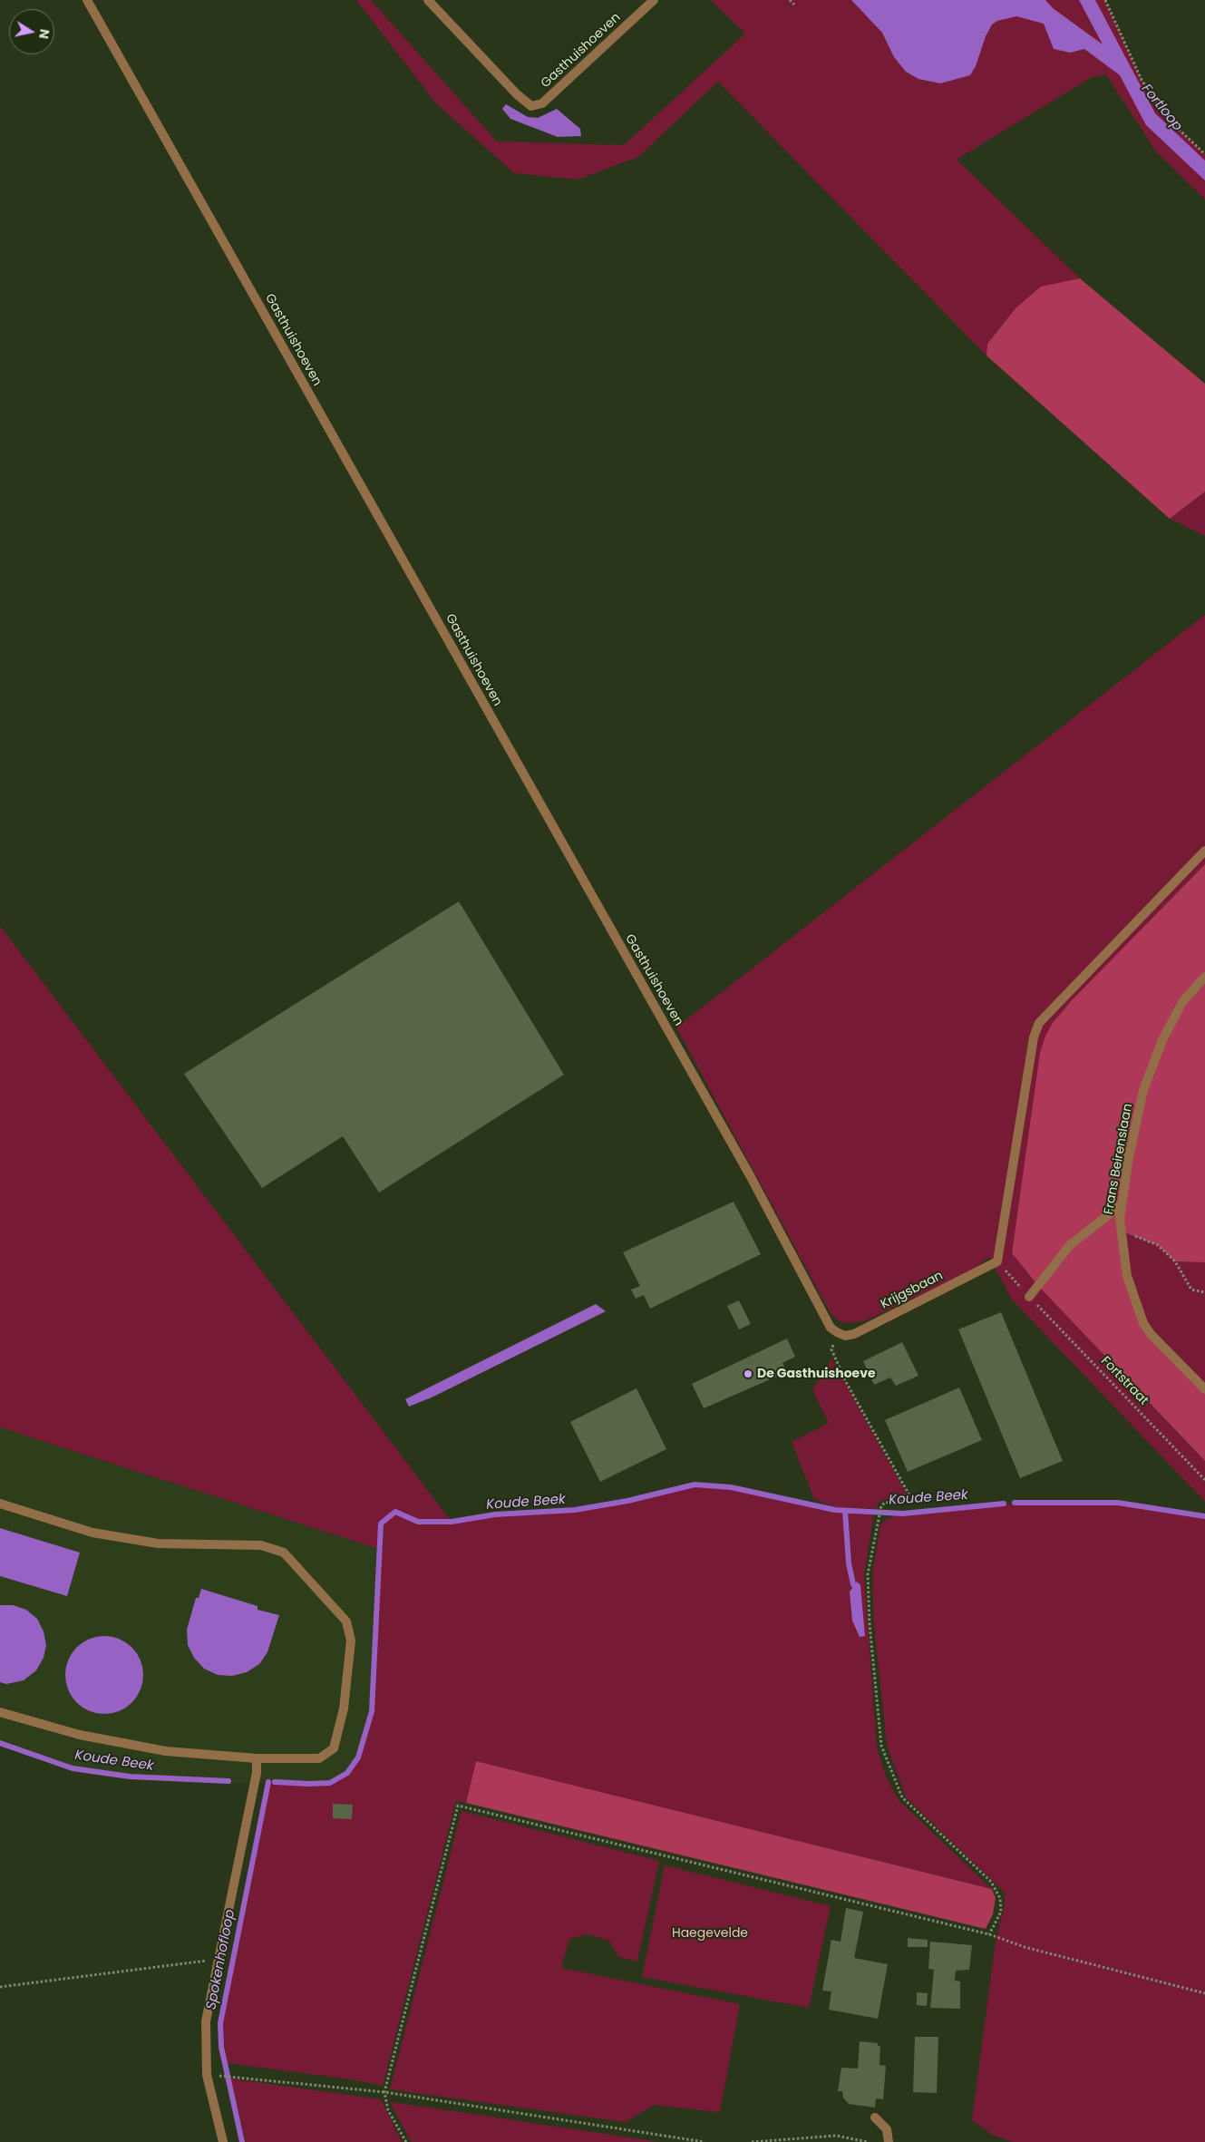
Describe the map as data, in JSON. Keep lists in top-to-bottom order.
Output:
{
  "streets": {
    "street": ["Gasthuishoeven", "Frans Beirenslaan", "Krijgsbaan"],
    "path": ["Fortstraat"]
  },
  "crossings": [
    ["Gasthuishoeven", "Krijgsbaan"],
    ["Krijgsbaan", "Fortstraat"]
  ],
  "water": ["Fortloop", "Koude Beek", "Spokenhofloop"],
  "parks": ["Haegevelde"],
  "places": ["De Gasthuishoeve"],
  "north": "right"
}
